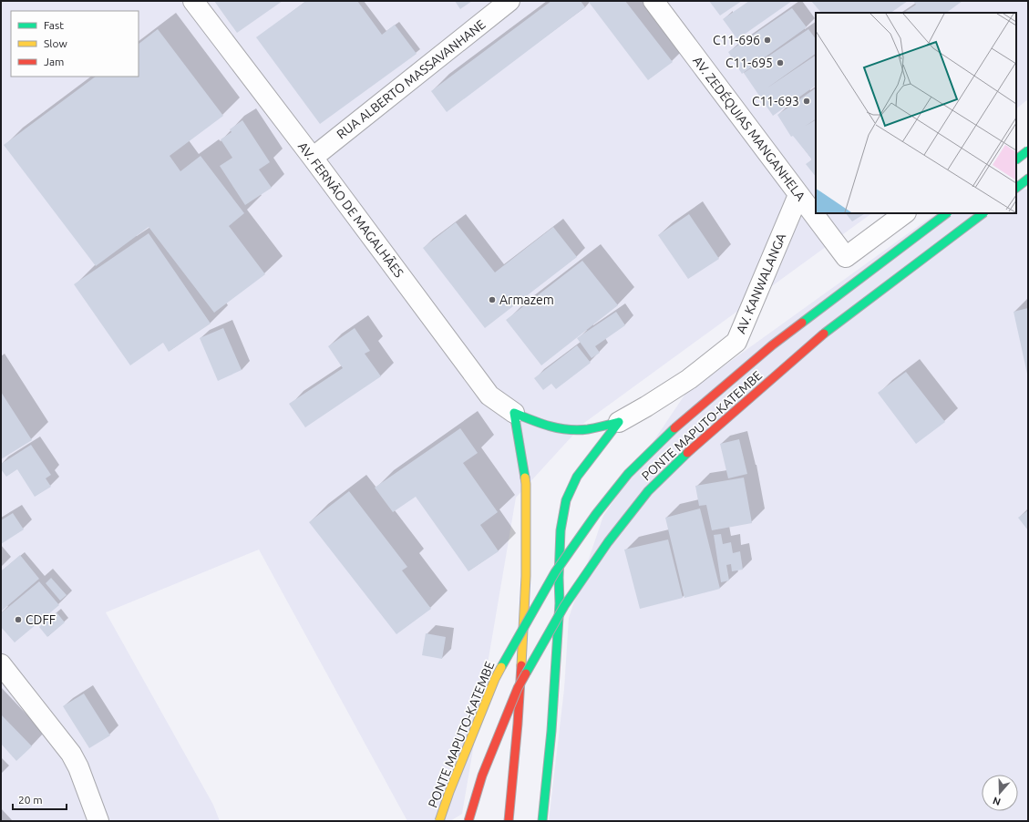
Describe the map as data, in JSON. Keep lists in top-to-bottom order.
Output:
{
  "streets": {
    "main road": ["PONTE MAPUTO-KATEMBE"],
    "street": [
      "RUA ALBERTO MASSAVANHANE",
      "AV. ZEDÉQUIAS MANGANHELA",
      "AV. FERNÃO DE MAGALHÃES",
      "AV. KANWALANGA"
    ]
  },
  "crossings": [
    ["RUA ALBERTO MASSAVANHANE", "AV. FERNÃO DE MAGALHÃES"],
    ["AV. ZEDÉQUIAS MANGANHELA", "AV. KANWALANGA"]
  ],
  "places": [
    "C11-696",
    "C11-695",
    "C11-693",
    "Armazem",
    "CDFF"
  ],
  "legend": ["Fast", "Slow", "Jam"],
  "scale_bar": "20 m",
  "north": "bottom"
}
